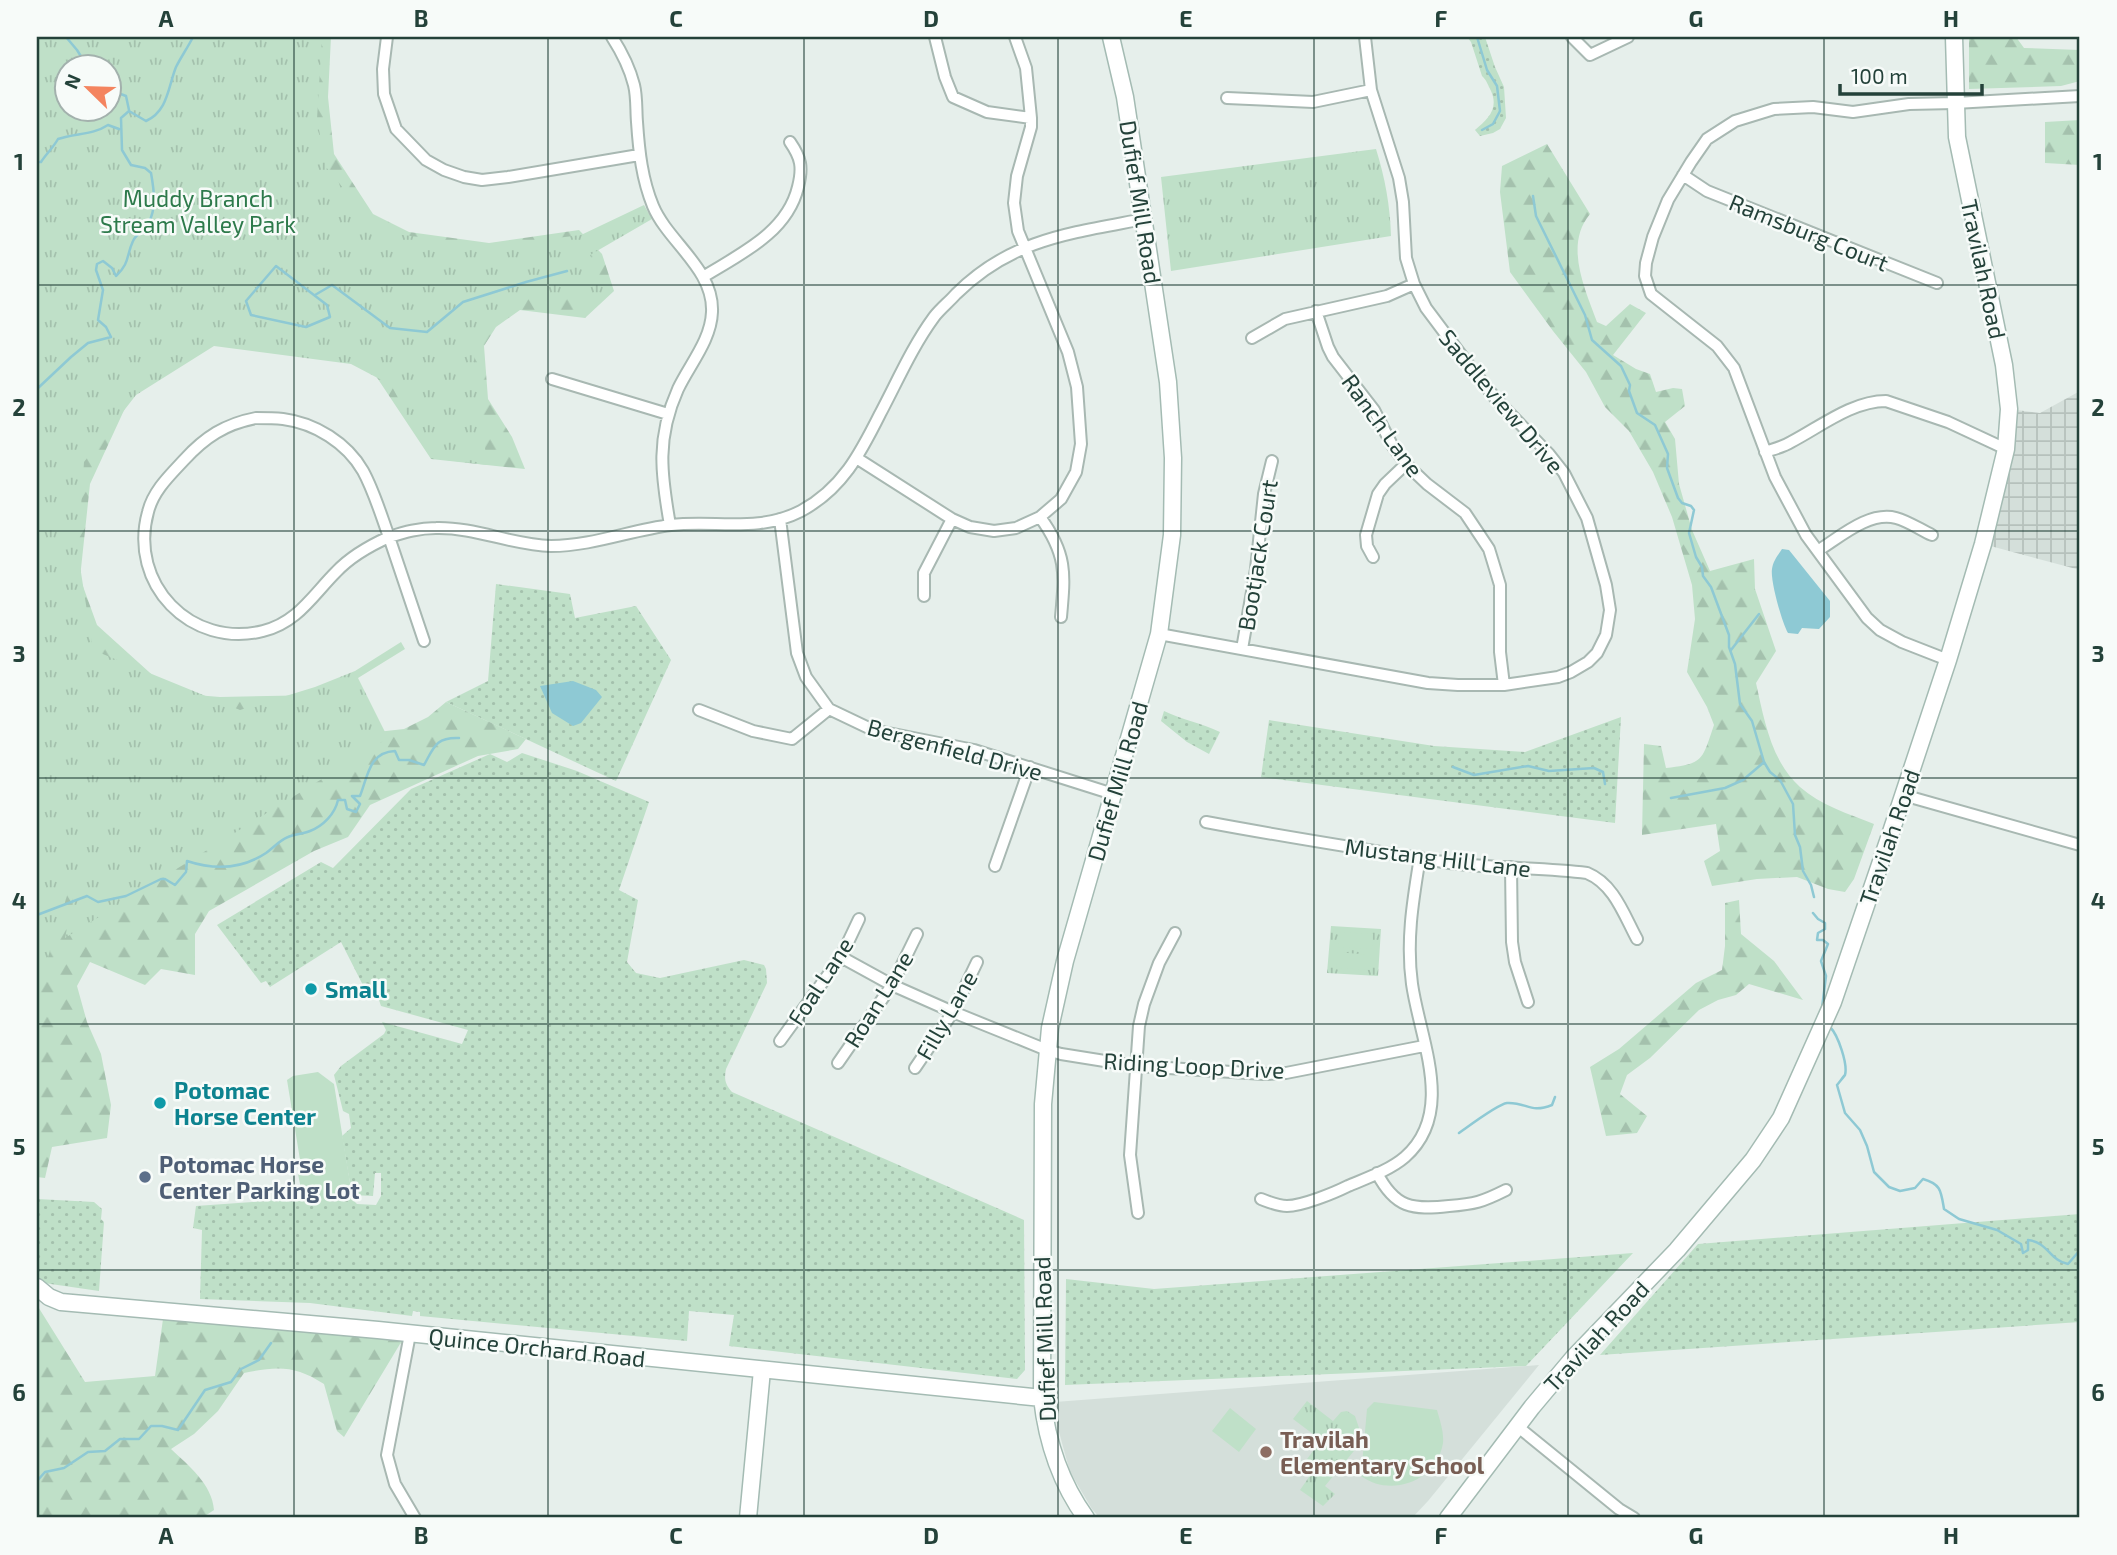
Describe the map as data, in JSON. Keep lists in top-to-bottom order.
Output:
{
  "streets": {
    "main road": ["Dufief Mill Road", "Travilah Road", "Quince Orchard Road"],
    "street": [
      "Ramsburg Court",
      "Saddleview Drive",
      "Ranch Lane",
      "Bootjack Court",
      "Bergenfield Drive",
      "Mustang Hill Lane",
      "Foal Lane",
      "Roan Lane",
      "Filly Lane",
      "Riding Loop Drive"
    ]
  },
  "crossings": [
    ["Dufief Mill Road", "Saddleview Drive"],
    ["Dufief Mill Road", "Bergenfield Drive"],
    ["Dufief Mill Road", "Riding Loop Drive"],
    ["Dufief Mill Road", "Quince Orchard Road"],
    ["Saddleview Drive", "Ranch Lane"],
    ["Saddleview Drive", "Bootjack Court"],
    ["Foal Lane", "Riding Loop Drive"],
    ["Roan Lane", "Riding Loop Drive"],
    ["Filly Lane", "Riding Loop Drive"]
  ],
  "parks": ["Muddy Branch Stream Valley Park"],
  "places": [
    "Small",
    "Potomac Horse Center",
    "Potomac Horse Center Parking Lot",
    "Travilah Elementary School"
  ],
  "scale_bar": "100 m",
  "north": "top left",
  "grid": {
    "columns": [
      "A",
      "B",
      "C",
      "D",
      "E",
      "F",
      "G",
      "H"
    ],
    "rows": [
      "1",
      "2",
      "3",
      "4",
      "5",
      "6"
    ]
  }
}
